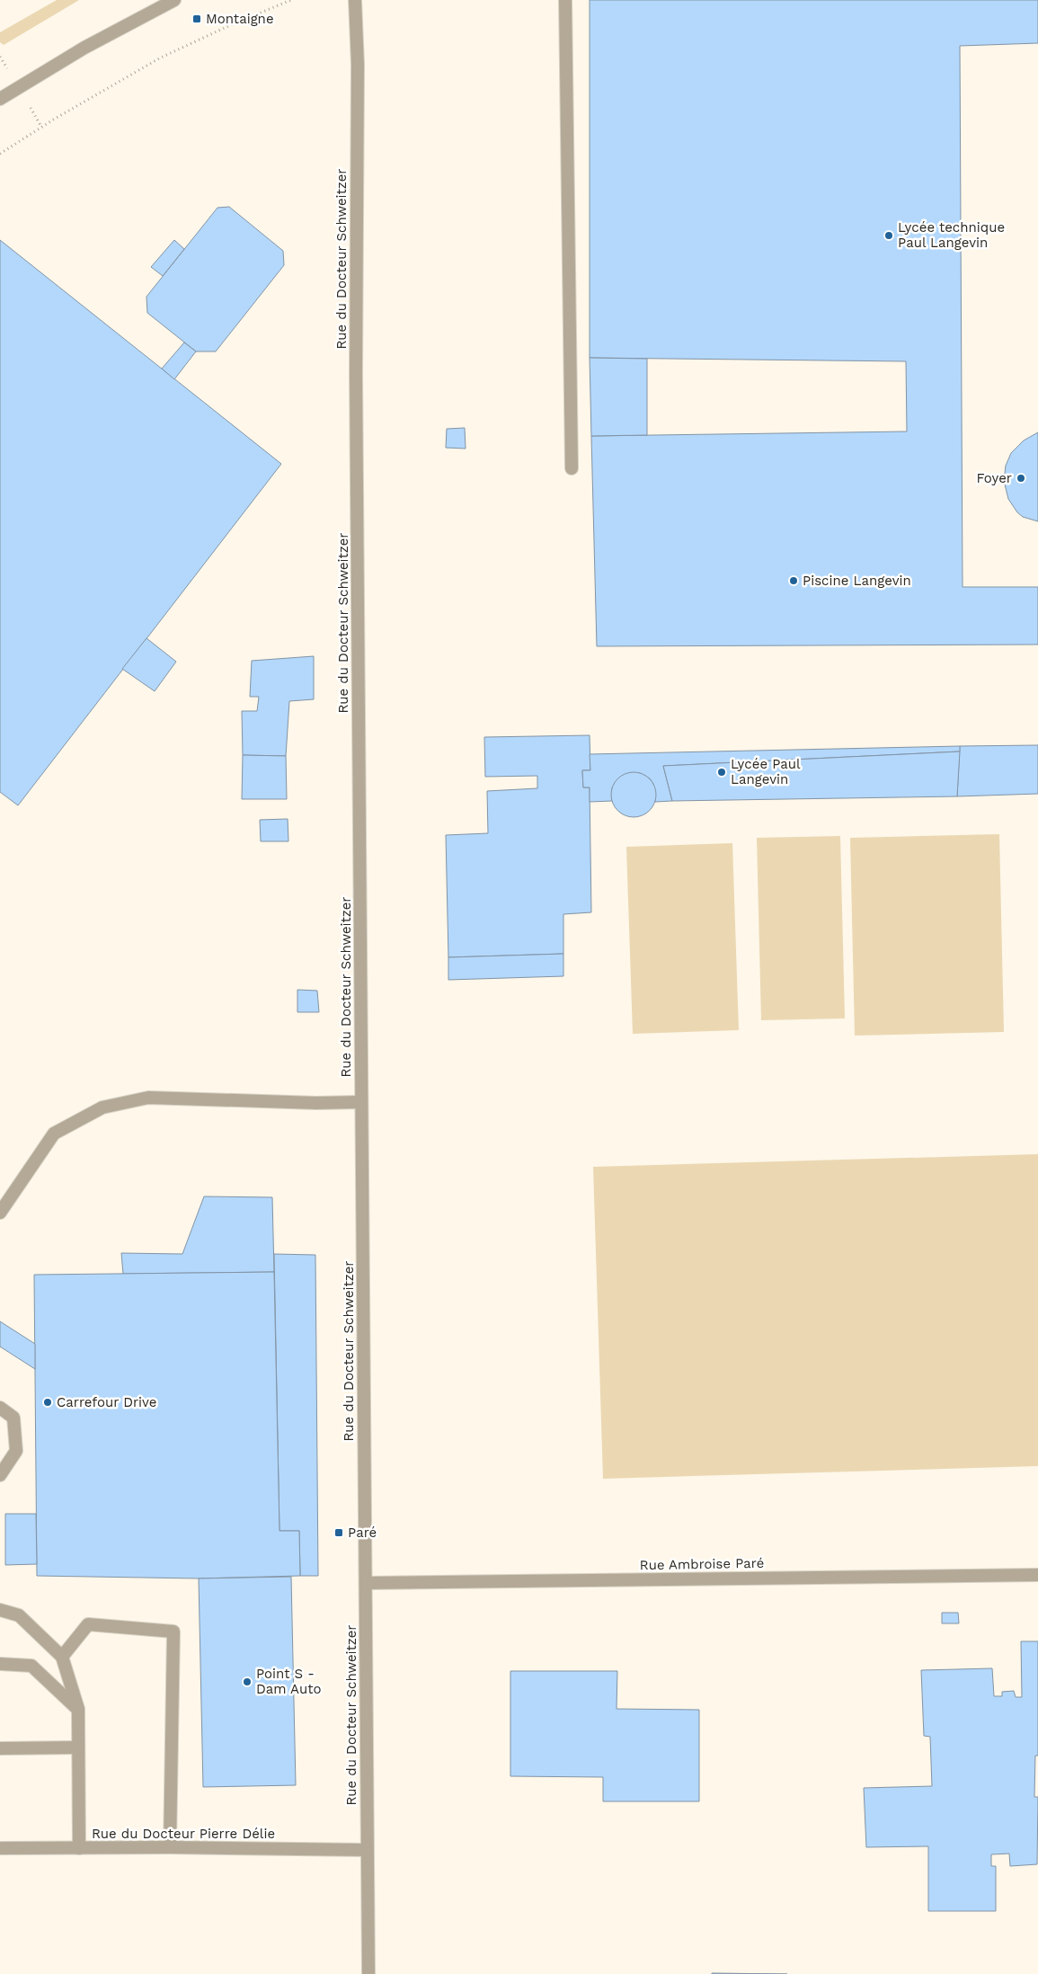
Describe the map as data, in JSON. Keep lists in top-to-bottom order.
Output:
{
  "streets": {
    "street": ["Rue du Docteur Schweitzer", "Rue Ambroise Paré", "Rue du Docteur Pierre Délie"]
  },
  "crossings": [
    ["Rue du Docteur Schweitzer", "Rue Ambroise Paré"],
    ["Rue du Docteur Schweitzer", "Rue du Docteur Pierre Délie"]
  ],
  "places": {
    "transit": ["Montaigne", "Paré"],
    "other": [
      "Lycée technique Paul Langevin",
      "Foyer",
      "Piscine Langevin",
      "Lycée Paul Langevin",
      "Carrefour Drive",
      "Point S - Dam Auto"
    ]
  }
}
